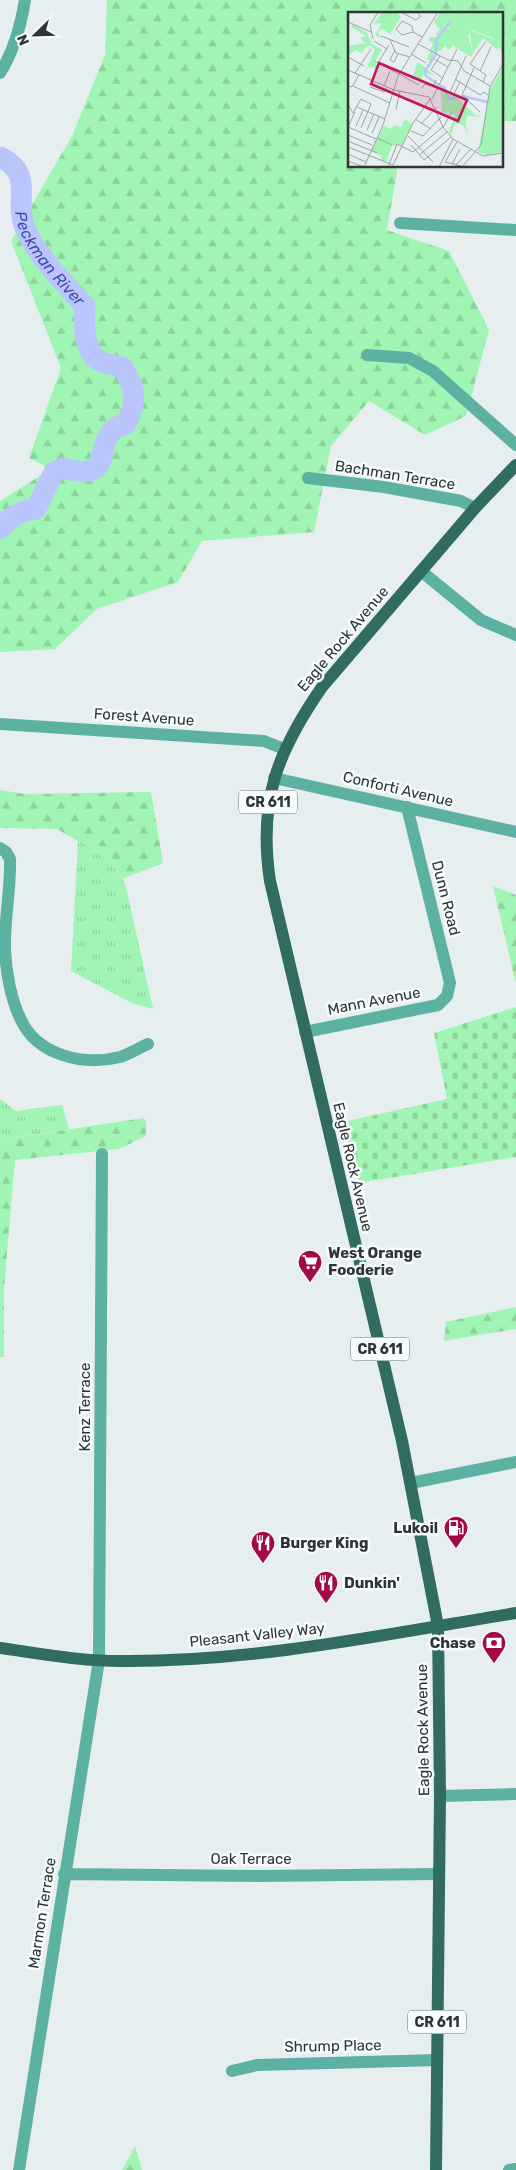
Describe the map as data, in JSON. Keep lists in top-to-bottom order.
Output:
{
  "streets": {
    "main road": ["Eagle Rock Avenue", "CR 611", "Pleasant Valley Way"],
    "street": [
      "Bachman Terrace",
      "Forest Avenue",
      "Conforti Avenue",
      "Dunn Road",
      "Mann Avenue",
      "Kenz Terrace",
      "Oak Terrace",
      "Marmon Terrace",
      "Shrump Place"
    ]
  },
  "crossings": [
    ["Bachman Terrace", "Eagle Rock Avenue"],
    ["Eagle Rock Avenue", "Forest Avenue"],
    ["Eagle Rock Avenue", "Conforti Avenue"],
    ["Eagle Rock Avenue", "Mann Avenue"],
    ["Eagle Rock Avenue", "Pleasant Valley Way"],
    ["Eagle Rock Avenue", "Oak Terrace"],
    ["Eagle Rock Avenue", "Shrump Place"],
    ["Conforti Avenue", "Dunn Road"],
    ["Dunn Road", "Mann Avenue"],
    ["Kenz Terrace", "Pleasant Valley Way"],
    ["Kenz Terrace", "Marmon Terrace"],
    ["Pleasant Valley Way", "Marmon Terrace"],
    ["Oak Terrace", "Marmon Terrace"]
  ],
  "water": ["Peckman River"],
  "places": {
    "supermarket": ["West Orange Fooderie"],
    "fuel station": ["Lukoil"],
    "restaurant": ["Burger King", "Dunkin'"],
    "bank": ["Chase"]
  },
  "north": "bottom left"
}
